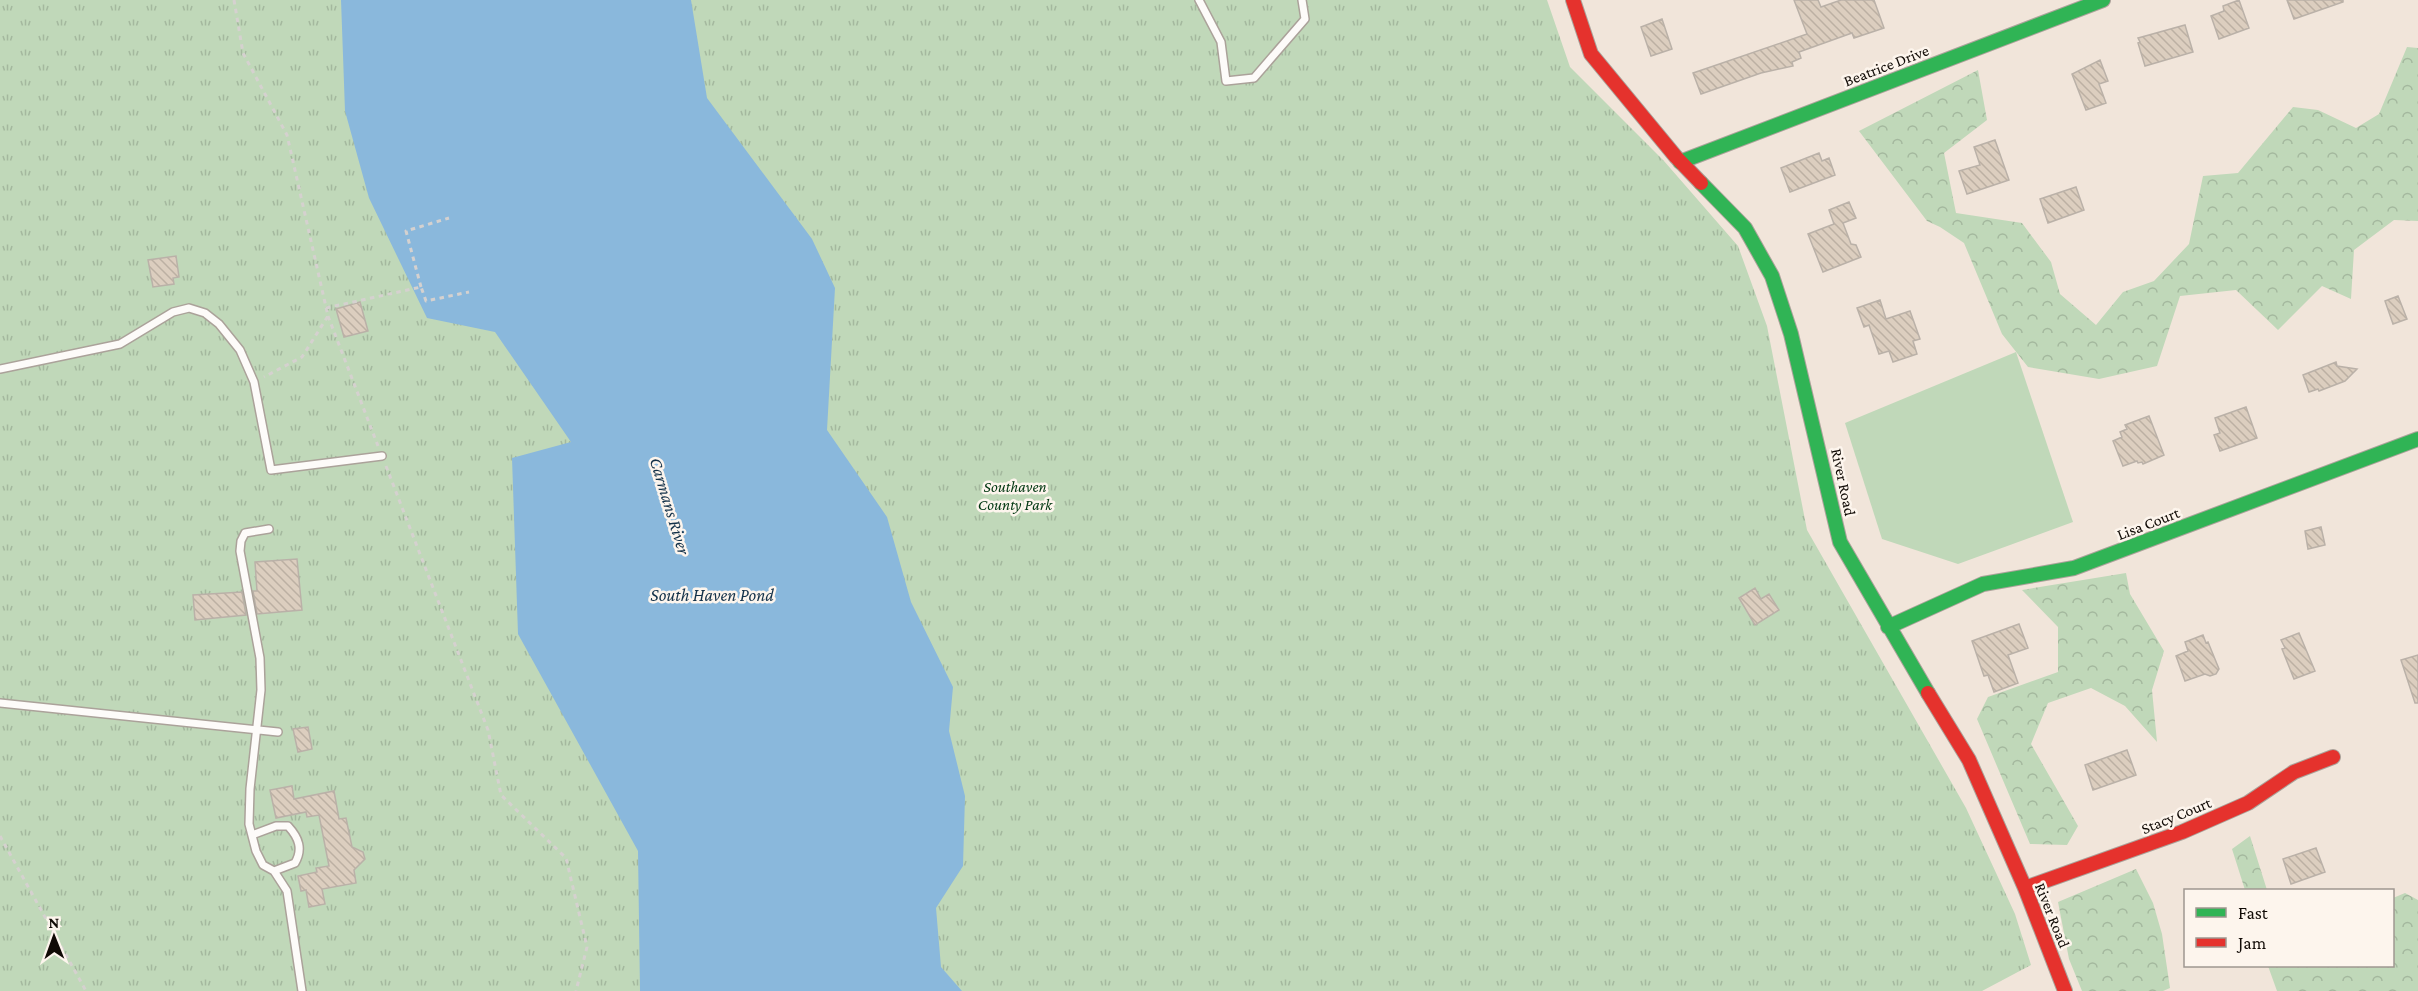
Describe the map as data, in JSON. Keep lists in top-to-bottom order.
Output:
{
  "streets": {
    "street": [
      "Beatrice Drive",
      "River Road",
      "Lisa Court",
      "Stacy Court"
    ]
  },
  "crossings": [
    ["Beatrice Drive", "River Road"],
    ["River Road", "Lisa Court"],
    ["River Road", "Stacy Court"]
  ],
  "water": ["Carmans River", "South Haven Pond"],
  "parks": ["Southaven County Park"],
  "legend": ["Fast", "Jam"],
  "north": "top"
}
